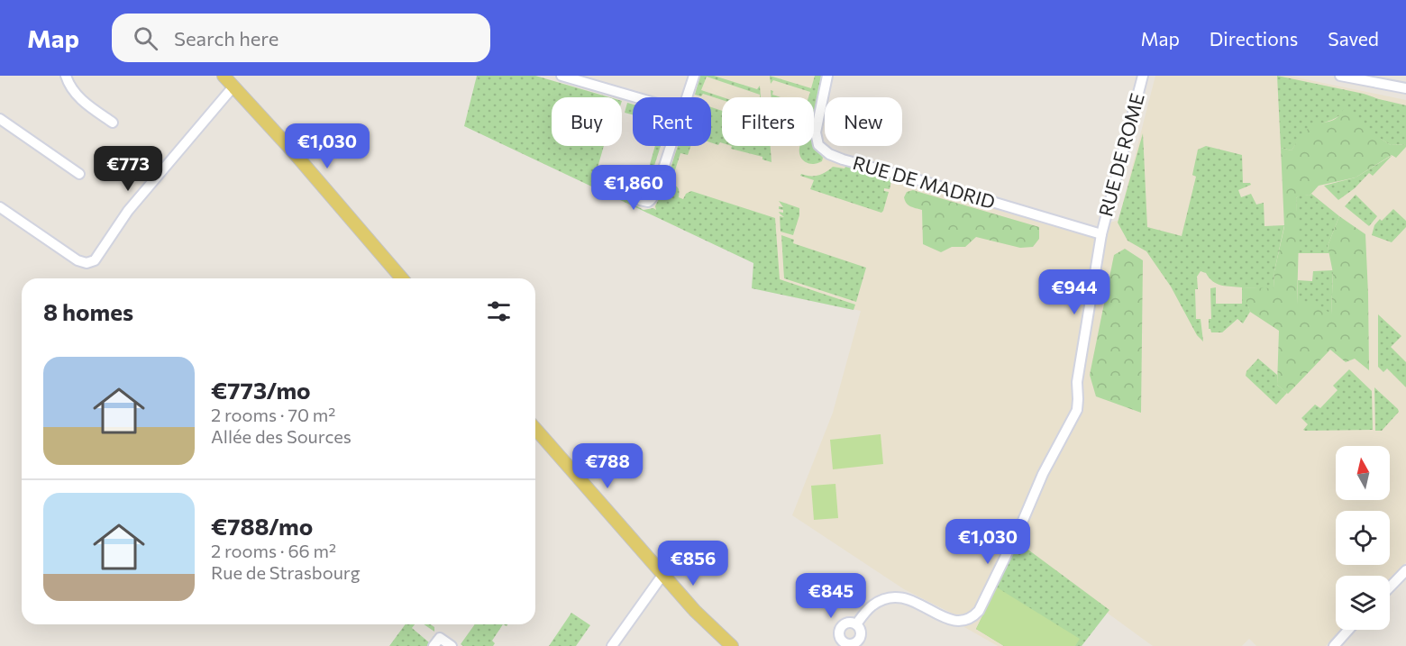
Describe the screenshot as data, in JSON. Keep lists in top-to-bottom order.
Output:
{
  "streets": {
    "street": ["RUE DE ROME", "RUE DE MADRID"]
  },
  "crossings": [
    ["RUE DE ROME", "RUE DE MADRID"]
  ],
  "north": "top",
  "page": {
    "header": "Map",
    "search": "Search here",
    "nav": ["Map", "Directions", "Saved"],
    "chip": [
      "Buy",
      "Rent",
      "Filters",
      "New"
    ],
    "price": [
      "€1,030",
      "€773",
      "€1,860",
      "€944",
      "€788",
      "€1,030",
      "€856",
      "€845"
    ],
    "heading": "8 homes",
    "list": [
      {
        "name": "€773/mo",
        "note": "2 rooms · 70 m² · Allée des Sources"
      },
      {
        "name": "€788/mo",
        "note": "2 rooms · 66 m² · Rue de Strasbourg"
      }
    ]
  }
}
